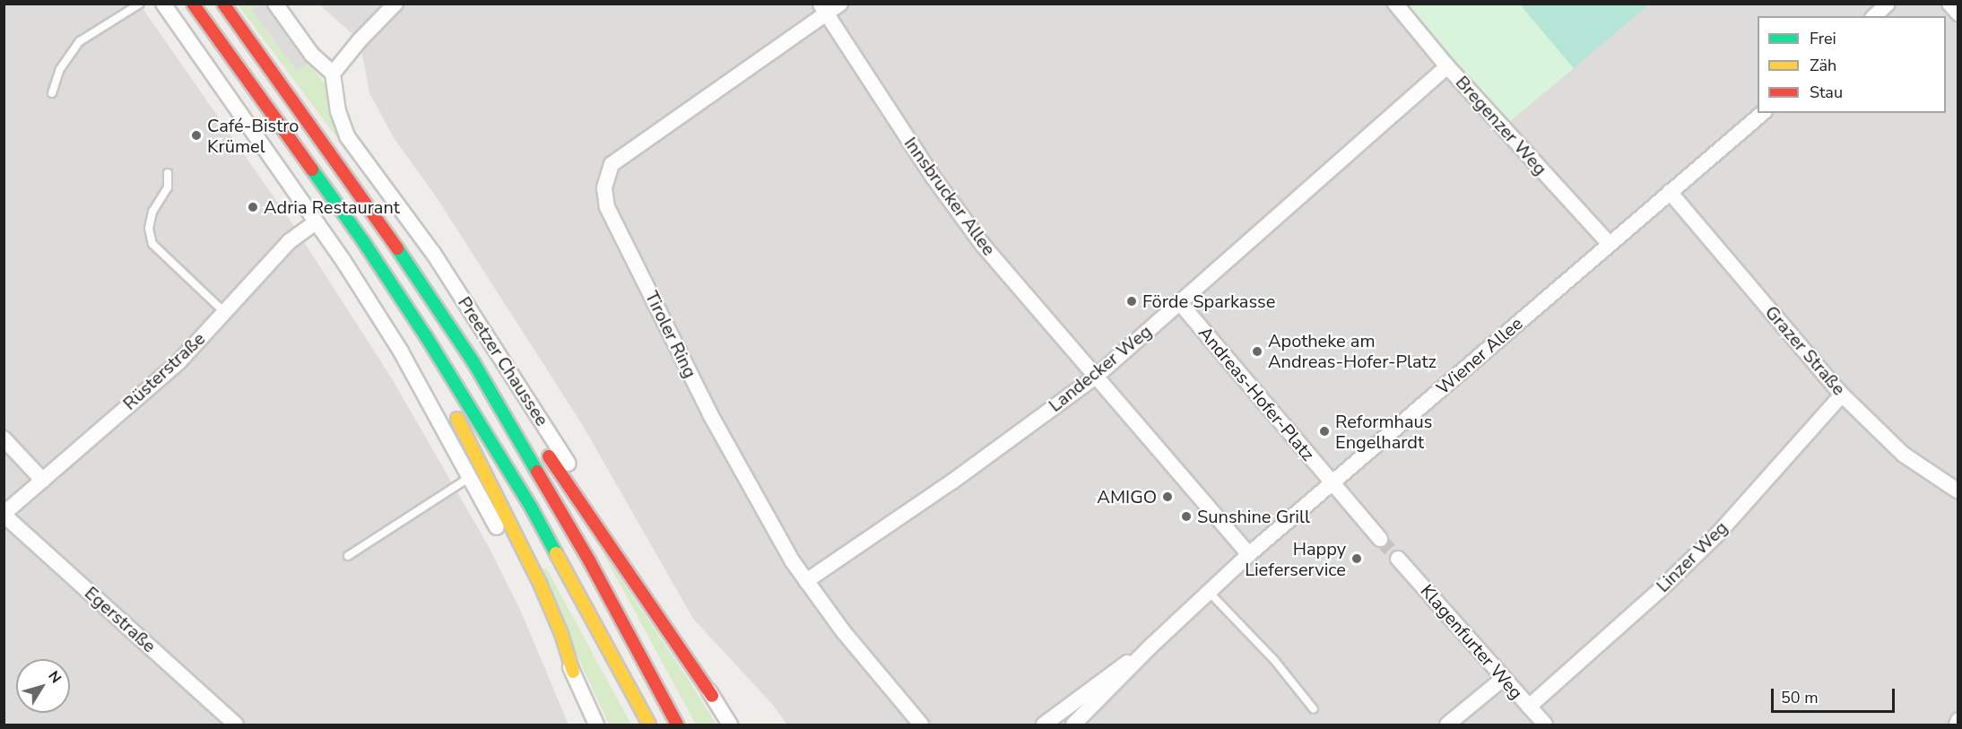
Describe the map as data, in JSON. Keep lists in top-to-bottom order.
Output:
{
  "streets": {
    "highway": ["Preetzer Chaussee"],
    "street": [
      "Bregenzer Weg",
      "Innsbrucker Allee",
      "Tiroler Ring",
      "Grazer Straße",
      "Wiener Allee",
      "Landecker Weg",
      "Rüsterstraße",
      "Andreas-Hofer-Platz",
      "Linzer Weg",
      "Egerstraße",
      "Klagenfurter Weg"
    ]
  },
  "crossings": [
    ["Bregenzer Weg", "Wiener Allee"],
    ["Bregenzer Weg", "Landecker Weg"],
    ["Innsbrucker Allee", "Tiroler Ring"],
    ["Innsbrucker Allee", "Landecker Weg"],
    ["Tiroler Ring", "Landecker Weg"],
    ["Grazer Straße", "Wiener Allee"],
    ["Grazer Straße", "Linzer Weg"],
    ["Wiener Allee", "Andreas-Hofer-Platz"],
    ["Landecker Weg", "Andreas-Hofer-Platz"],
    ["Rüsterstraße", "Egerstraße"],
    ["Linzer Weg", "Klagenfurter Weg"]
  ],
  "places": [
    "Café-Bistro Krümel",
    "Adria Restaurant",
    "Förde Sparkasse",
    "Apotheke am Andreas-Hofer-Platz",
    "Reformhaus Engelhardt",
    "AMIGO",
    "Sunshine Grill",
    "Happy Lieferservice"
  ],
  "legend": ["Frei", "Zäh", "Stau"],
  "scale_bar": "50 m",
  "north": "top right"
}
